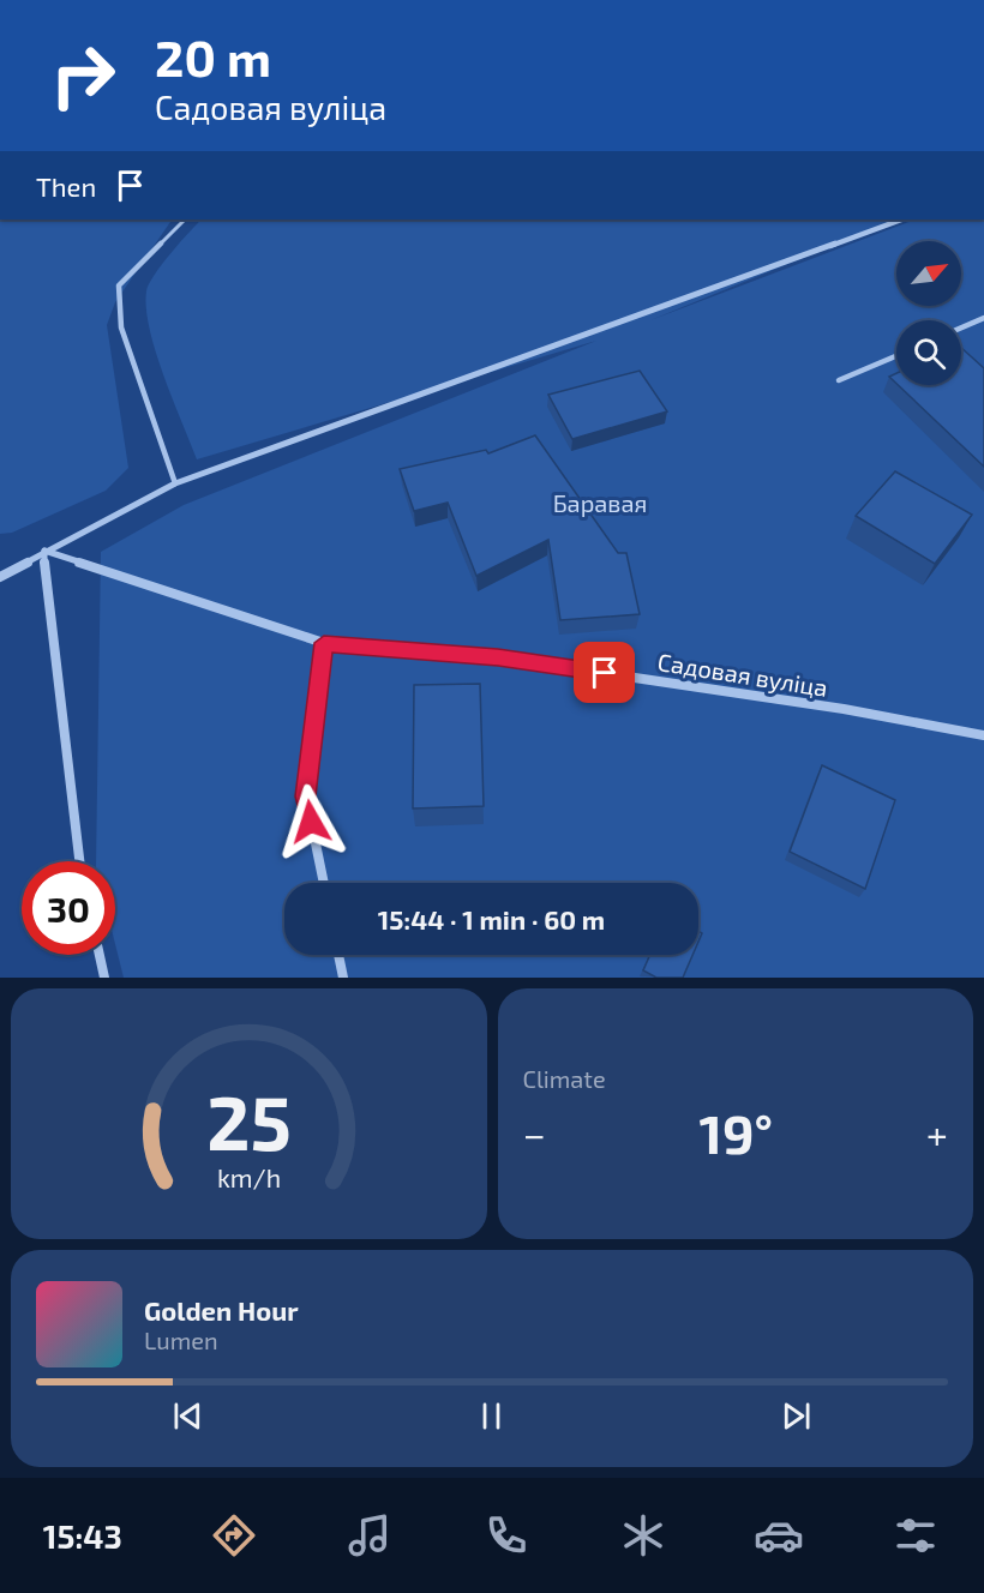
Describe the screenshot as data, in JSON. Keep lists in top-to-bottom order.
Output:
{
  "streets": {
    "street": ["Садовая вуліца"]
  },
  "parks": ["Баравая"],
  "north": "top right",
  "page": {
    "turn": ["20 m", "Садовая вуліца"],
    "then": "Then",
    "limit": "30",
    "trip": "15:44 · 1 min · 60 m",
    "tile": "Climate",
    "heat": ["−", "19°", "+"],
    "song": ["Golden Hour", "Lumen"],
    "tabs": "15:43",
    "gauge": ["25", "km/h"]
  }
}
